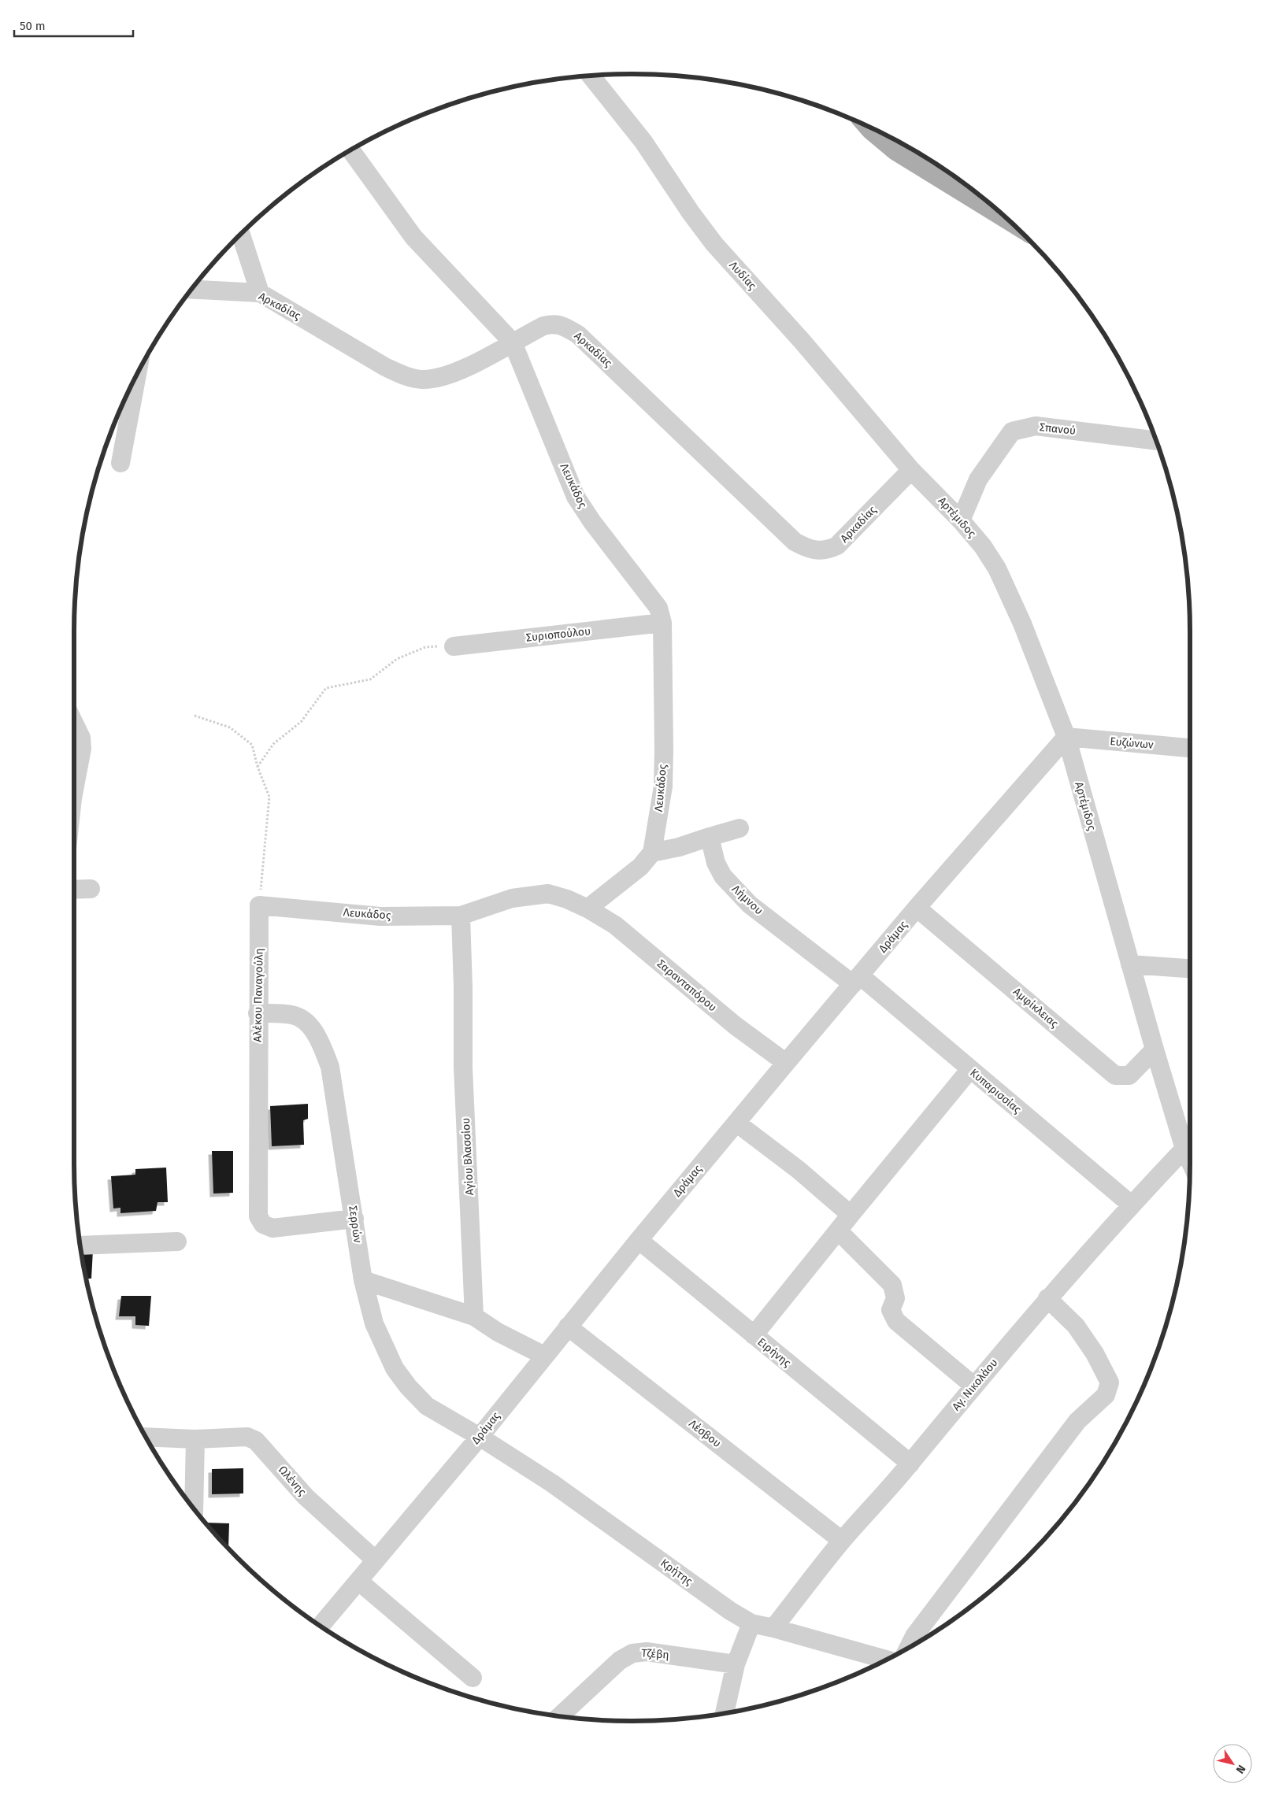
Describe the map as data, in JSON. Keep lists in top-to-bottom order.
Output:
{
  "streets": {
    "street": [
      "Λυδίας",
      "Αρκαδίας",
      "Σπανού",
      "Λευκάδος",
      "Αρτέμιδος",
      "Συριοπούλου",
      "Ευζώνων",
      "Λήμνου",
      "Δράμας",
      "Σαρανταπόρου",
      "Αλέκου Παναγούλη",
      "Αμφίκλειας",
      "Κυπαρισσίας",
      "Αγίου Βλασσίου",
      "Σερρών",
      "Ειρήνης",
      "Αγ. Νικολάου",
      "Λέσβου",
      "Ωλένης",
      "Κρήτης",
      "Τζέβη"
    ]
  },
  "crossings": [
    ["Λυδίας", "Αρκαδίας"],
    ["Λυδίας", "Αρτέμιδος"],
    ["Αρκαδίας", "Λευκάδος"],
    ["Αρκαδίας", "Αρτέμιδος"],
    ["Σπανού", "Αρτέμιδος"],
    ["Λευκάδος", "Συριοπούλου"],
    ["Λευκάδος", "Σαρανταπόρου"],
    ["Λευκάδος", "Αλέκου Παναγούλη"],
    ["Λευκάδος", "Αγίου Βλασσίου"],
    ["Αρτέμιδος", "Ευζώνων"],
    ["Αρτέμιδος", "Δράμας"],
    ["Αρτέμιδος", "Αμφίκλειας"],
    ["Αρτέμιδος", "Αγ. Νικολάου"],
    ["Ευζώνων", "Δράμας"],
    ["Λήμνου", "Δράμας"],
    ["Λήμνου", "Κυπαρισσίας"],
    ["Δράμας", "Σαρανταπόρου"],
    ["Δράμας", "Αμφίκλειας"],
    ["Δράμας", "Κυπαρισσίας"],
    ["Δράμας", "Σερρών"],
    ["Δράμας", "Ειρήνης"],
    ["Δράμας", "Λέσβου"],
    ["Δράμας", "Ωλένης"],
    ["Δράμας", "Κρήτης"],
    ["Αλέκου Παναγούλη", "Σερρών"],
    ["Κυπαρισσίας", "Αγ. Νικολάου"],
    ["Σερρών", "Κρήτης"],
    ["Ειρήνης", "Αγ. Νικολάου"],
    ["Αγ. Νικολάου", "Λέσβου"],
    ["Αγ. Νικολάου", "Κρήτης"]
  ],
  "scale_bar": "50 m",
  "north": "bottom right"
}
